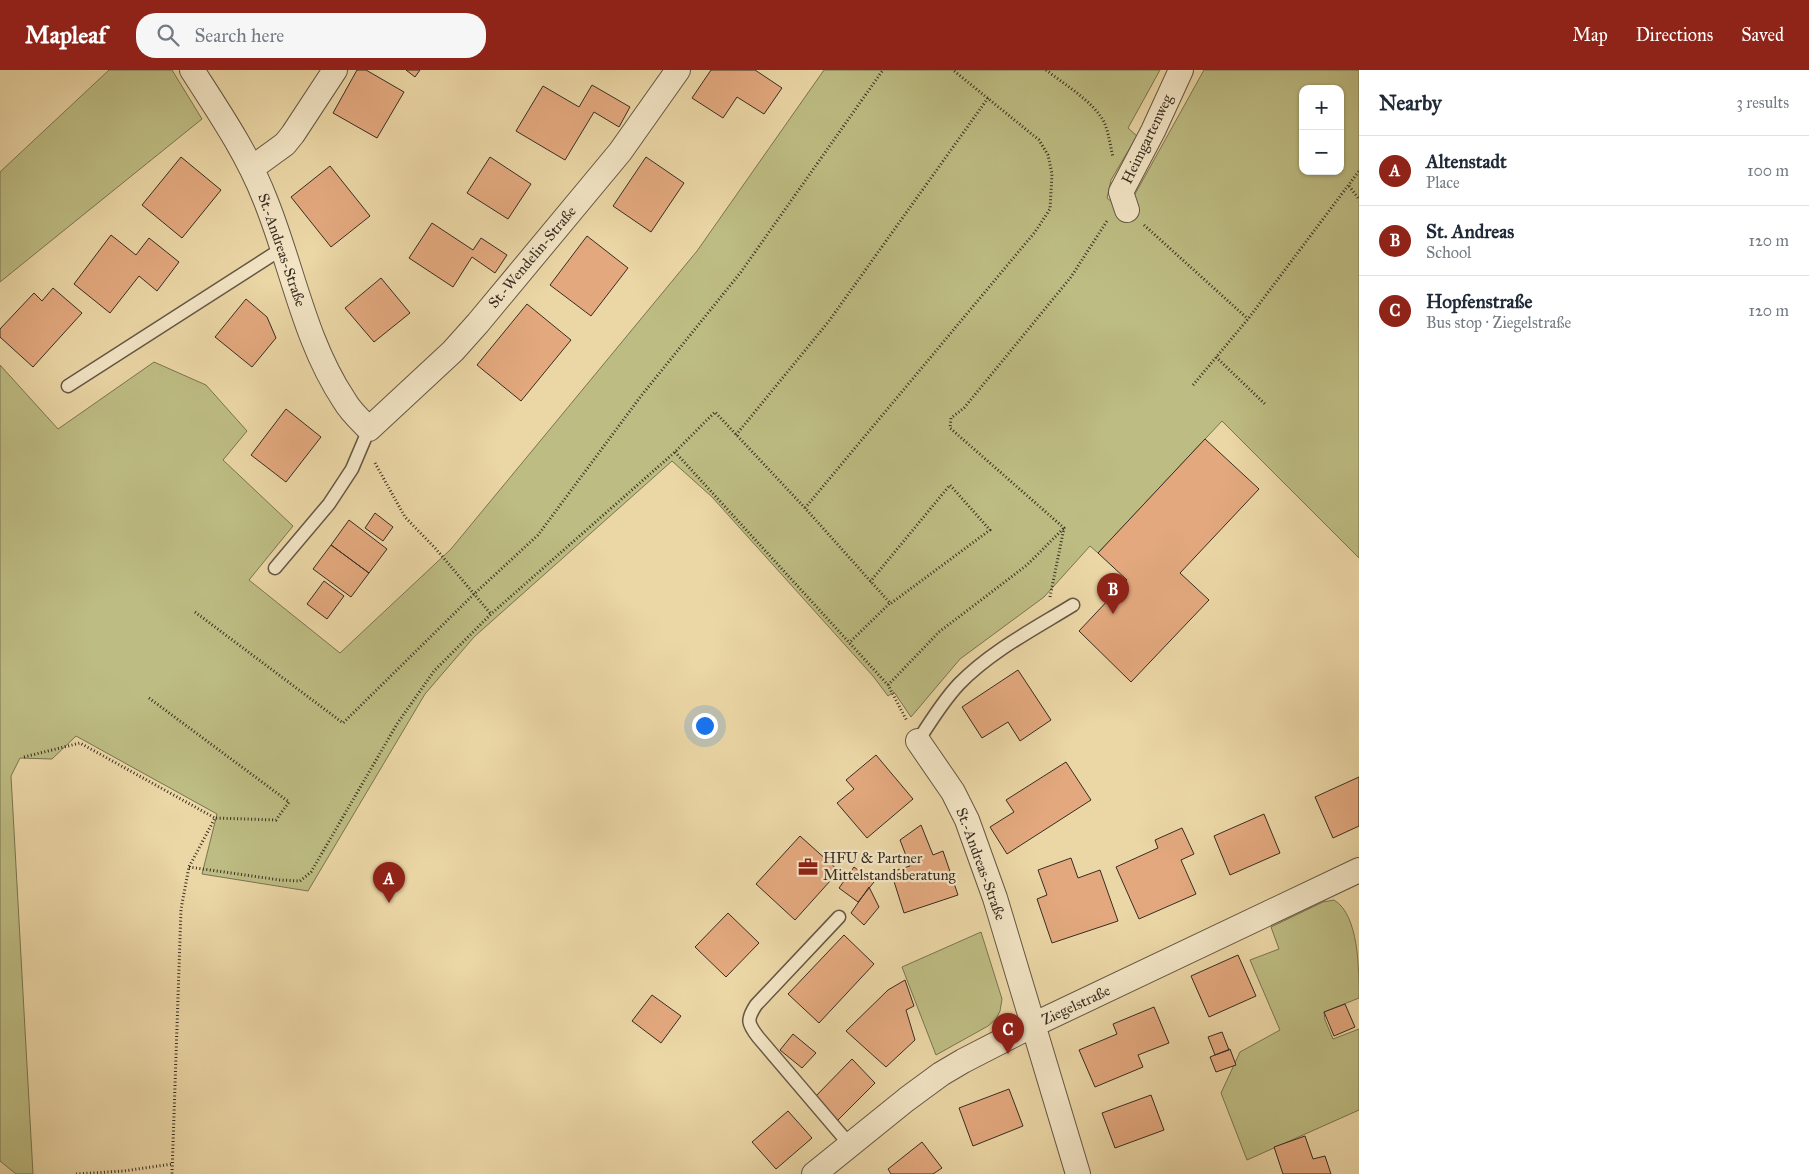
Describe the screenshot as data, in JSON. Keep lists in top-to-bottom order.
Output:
{
  "streets": {
    "street": [
      "Heimgartenweg",
      "St.-Andreas-Straße",
      "St.-Wendelin-Straße",
      "Ziegelstraße"
    ]
  },
  "crossings": [
    ["St.-Andreas-Straße", "St.-Wendelin-Straße"],
    ["St.-Andreas-Straße", "Ziegelstraße"]
  ],
  "places": {
    "office": ["HFU & Partner Mittelstandsberatung"]
  },
  "page": {
    "header": "Mapleaf",
    "search": "Search here",
    "nav": ["Map", "Directions", "Saved"],
    "heading": ["Nearby", "3 results"],
    "map_buttons": ["+", "−"],
    "list": [
      {
        "mark": "A",
        "name": "Altenstadt",
        "note": "Place",
        "value": "100 m"
      },
      {
        "mark": "B",
        "name": "St. Andreas",
        "note": "School",
        "value": "120 m"
      },
      {
        "mark": "C",
        "name": "Hopfenstraße",
        "note": "Bus stop · Ziegelstraße",
        "value": "120 m"
      }
    ],
    "pins": ["B", "A", "C"]
  }
}
